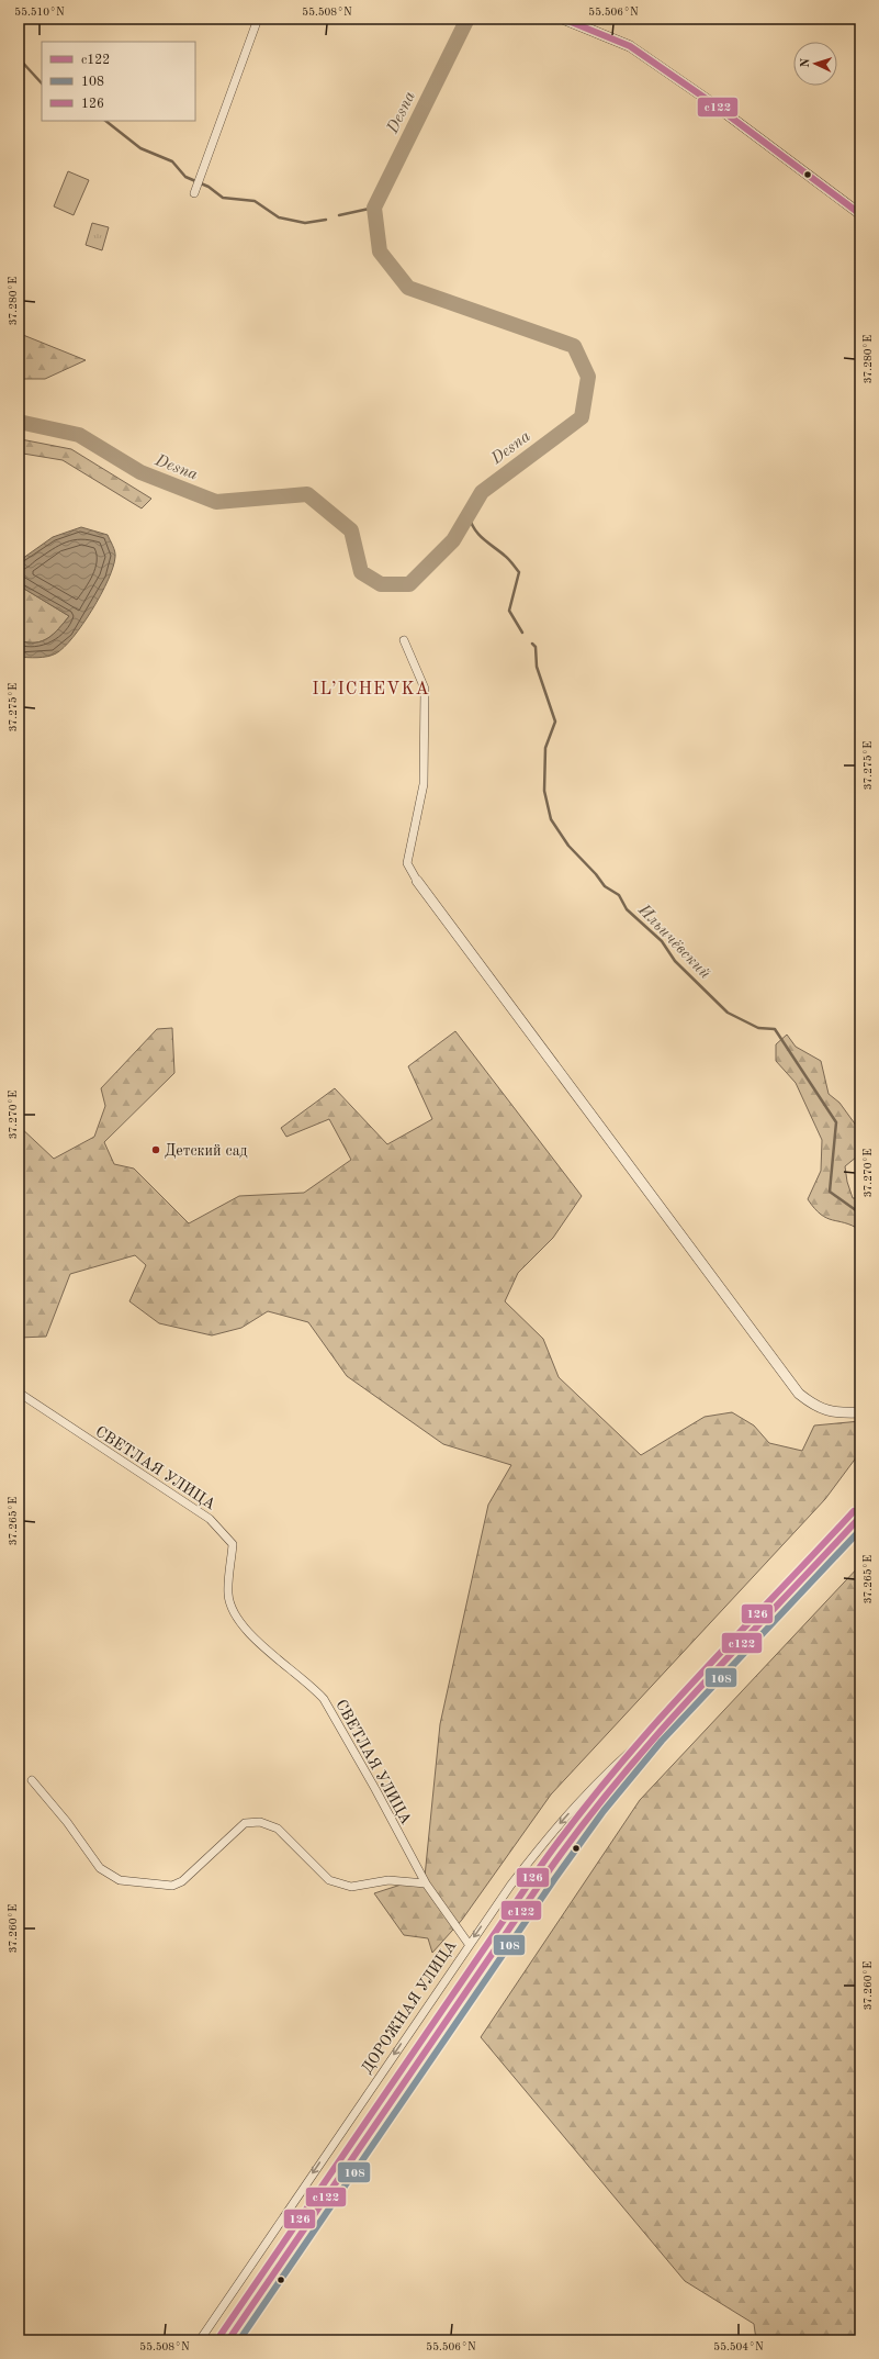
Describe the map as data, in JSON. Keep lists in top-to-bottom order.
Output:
{
  "streets": {
    "street": ["СВЕТЛАЯ УЛИЦА", "ДОРОЖНАЯ УЛИЦА"]
  },
  "crossings": [
    ["СВЕТЛАЯ УЛИЦА", "ДОРОЖНАЯ УЛИЦА"]
  ],
  "one_way": ["ДОРОЖНАЯ УЛИЦА"],
  "districts": ["IL’ICHEVKA"],
  "water": ["Desna", "Ильичёвский"],
  "places": ["Детский сад"],
  "lines": ["transit line с122", "transit line 126", "transit line 108"],
  "legend": ["с122", "108", "126"],
  "north": "left",
  "coordinates": [
    "55.510°N",
    "55.508°N",
    "55.506°N",
    "37.280°E",
    "37.275°E",
    "37.270°E",
    "37.265°E",
    "37.260°E",
    "55.504°N"
  ]
}
